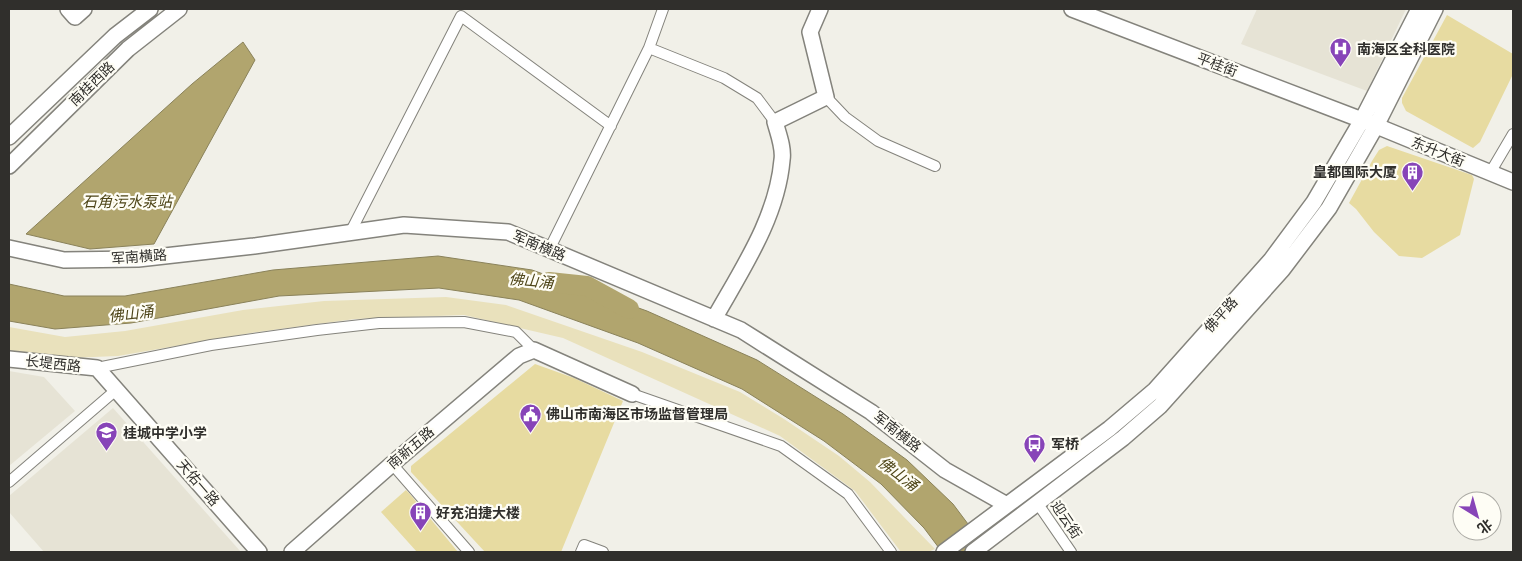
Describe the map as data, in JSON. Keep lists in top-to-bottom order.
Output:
{
  "streets": {
    "street": [
      "平桂街",
      "南桂西路",
      "东升大街",
      "军南横路",
      "佛平路",
      "长堤西路",
      "南新五路",
      "天佑一路",
      "迎云街"
    ]
  },
  "crossings": [
    ["平桂街", "东升大街"],
    ["平桂街", "佛平路"],
    ["东升大街", "佛平路"],
    ["军南横路", "佛平路"],
    ["佛平路", "迎云街"],
    ["长堤西路", "天佑一路"]
  ],
  "water": ["石角污水泵站", "佛山涌"],
  "places": {
    "hospital": ["南海区全科医院"],
    "building": ["皇都国际大厦", "好充泊捷大楼"],
    "public building": ["佛山市南海区市场监督管理局"],
    "school or university": ["桂城中学小学"],
    "bus stop": ["军桥"]
  },
  "north": "bottom right"
}
